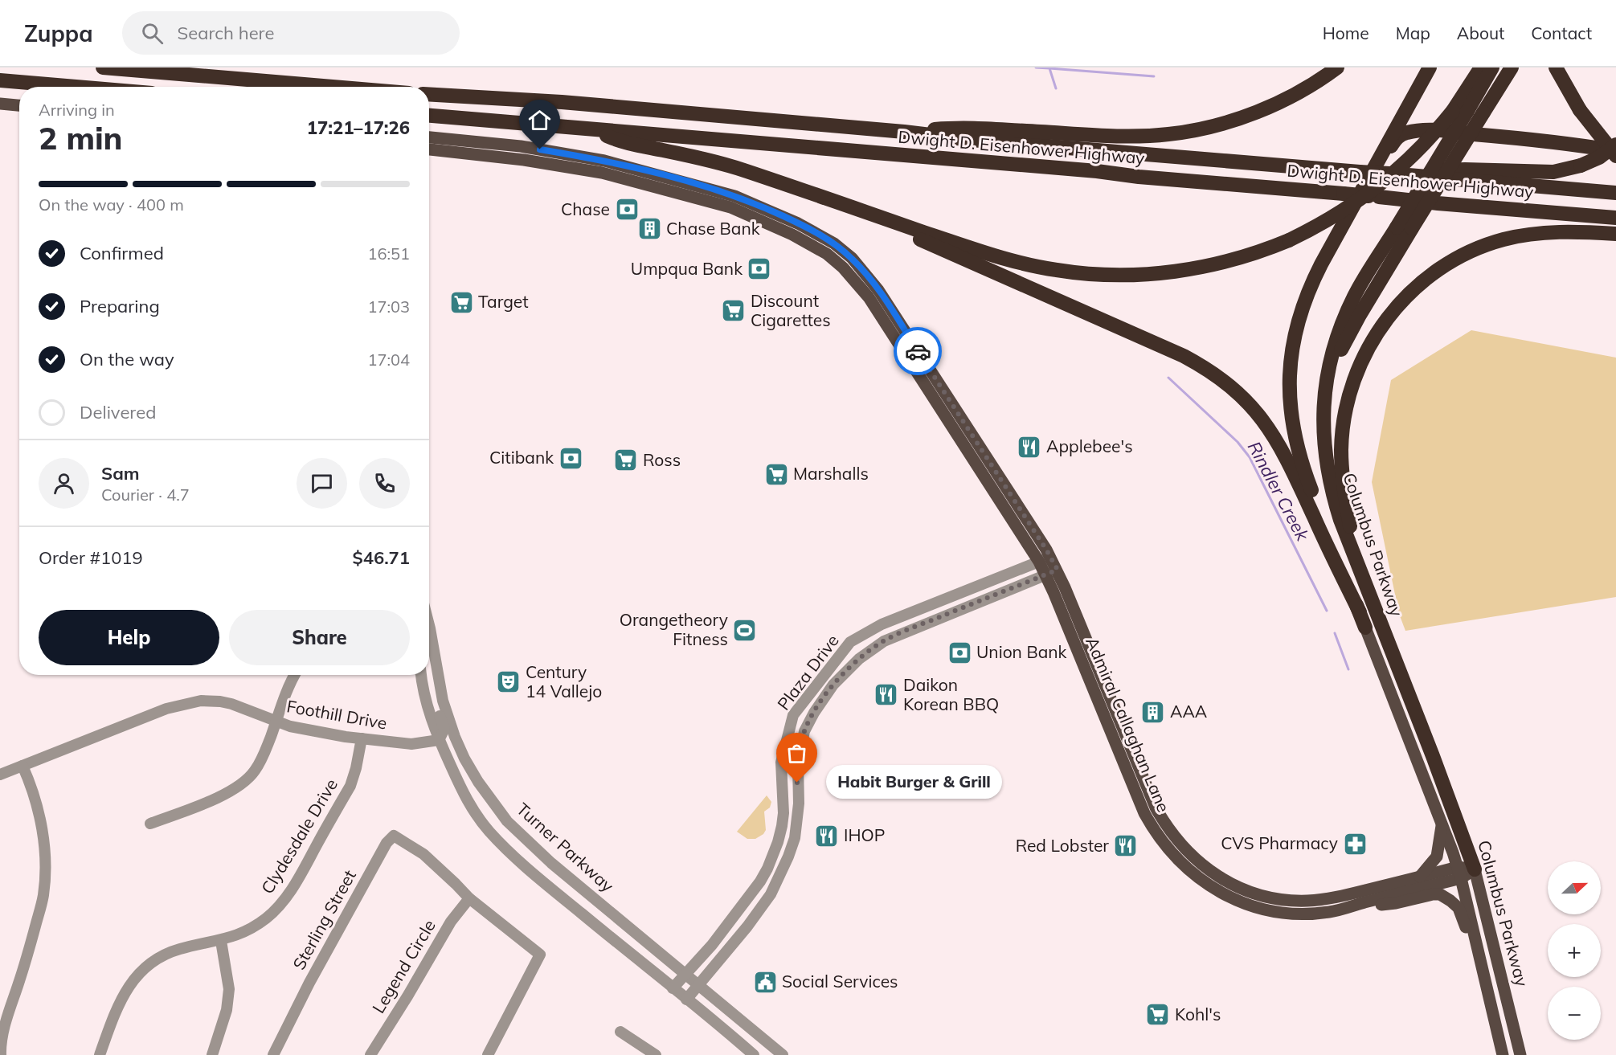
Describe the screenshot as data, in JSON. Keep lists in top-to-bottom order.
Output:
{
  "streets": {
    "highway": ["Dwight D. Eisenhower Highway", "Columbus Parkway"],
    "main road": ["Admiral Callaghan Lane"],
    "street": [
      "Plaza Drive",
      "Foothill Drive",
      "Clydesdale Drive",
      "Turner Parkway",
      "Sterling Street",
      "Legend Circle"
    ]
  },
  "crossings": [
    ["Dwight D. Eisenhower Highway", "Columbus Parkway"],
    ["Columbus Parkway", "Admiral Callaghan Lane"],
    ["Plaza Drive", "Admiral Callaghan Lane"],
    ["Plaza Drive", "Turner Parkway"],
    ["Foothill Drive", "Clydesdale Drive"],
    ["Sterling Street", "Legend Circle"]
  ],
  "water": ["Rindler Creek"],
  "places": {
    "bank": [
      "Chase",
      "Umpqua Bank",
      "Citibank",
      "Union Bank"
    ],
    "building": ["Chase Bank", "AAA"],
    "supermarket": [
      "Target",
      "Discount Cigarettes",
      "Ross",
      "Marshalls",
      "Kohl's"
    ],
    "restaurant": [
      "Applebee's",
      "Daikon Korean BBQ",
      "IHOP",
      "Red Lobster"
    ],
    "sports": ["Orangetheory Fitness"],
    "theatre": ["Century 14 Vallejo"],
    "other": ["Habit Burger & Grill"],
    "pharmacy": ["CVS Pharmacy"],
    "public building": ["Social Services"]
  },
  "north": "right",
  "page": {
    "header": "Zuppa",
    "search": "Search here",
    "nav": [
      "Home",
      "Map",
      "About",
      "Contact"
    ],
    "heading": ["2 min", "Arriving in", "17:21–17:26"],
    "panel": [
      "Sam",
      "Courier · 4.7",
      "Order #1019",
      "$46.71"
    ],
    "bar": "On the way · 400 m",
    "list": [
      ["Confirmed", "16:51"],
      ["Preparing", "17:03"],
      ["On the way", "17:04"],
      "Delivered"
    ],
    "buttons": ["Help", "Share"],
    "bubble": "Habit Burger & Grill",
    "map_buttons": ["+", "−"]
  }
}
